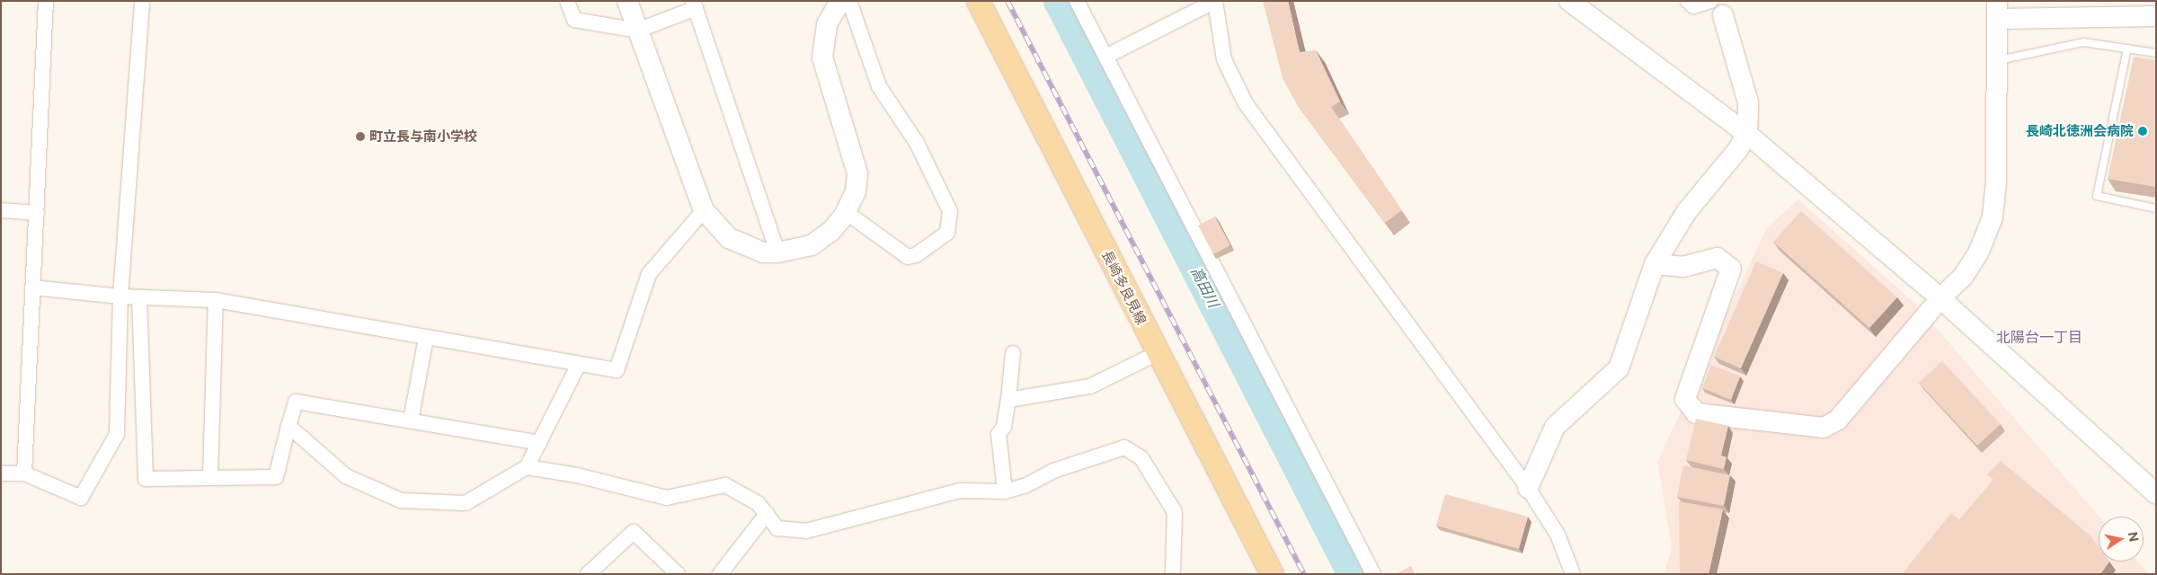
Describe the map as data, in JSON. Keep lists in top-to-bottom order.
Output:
{
  "streets": {
    "main road": ["長崎多良見線"]
  },
  "districts": ["北陽台一丁目"],
  "water": ["高田川"],
  "places": ["長崎北徳洲会病院", "町立長与南小学校"],
  "north": "right"
}
